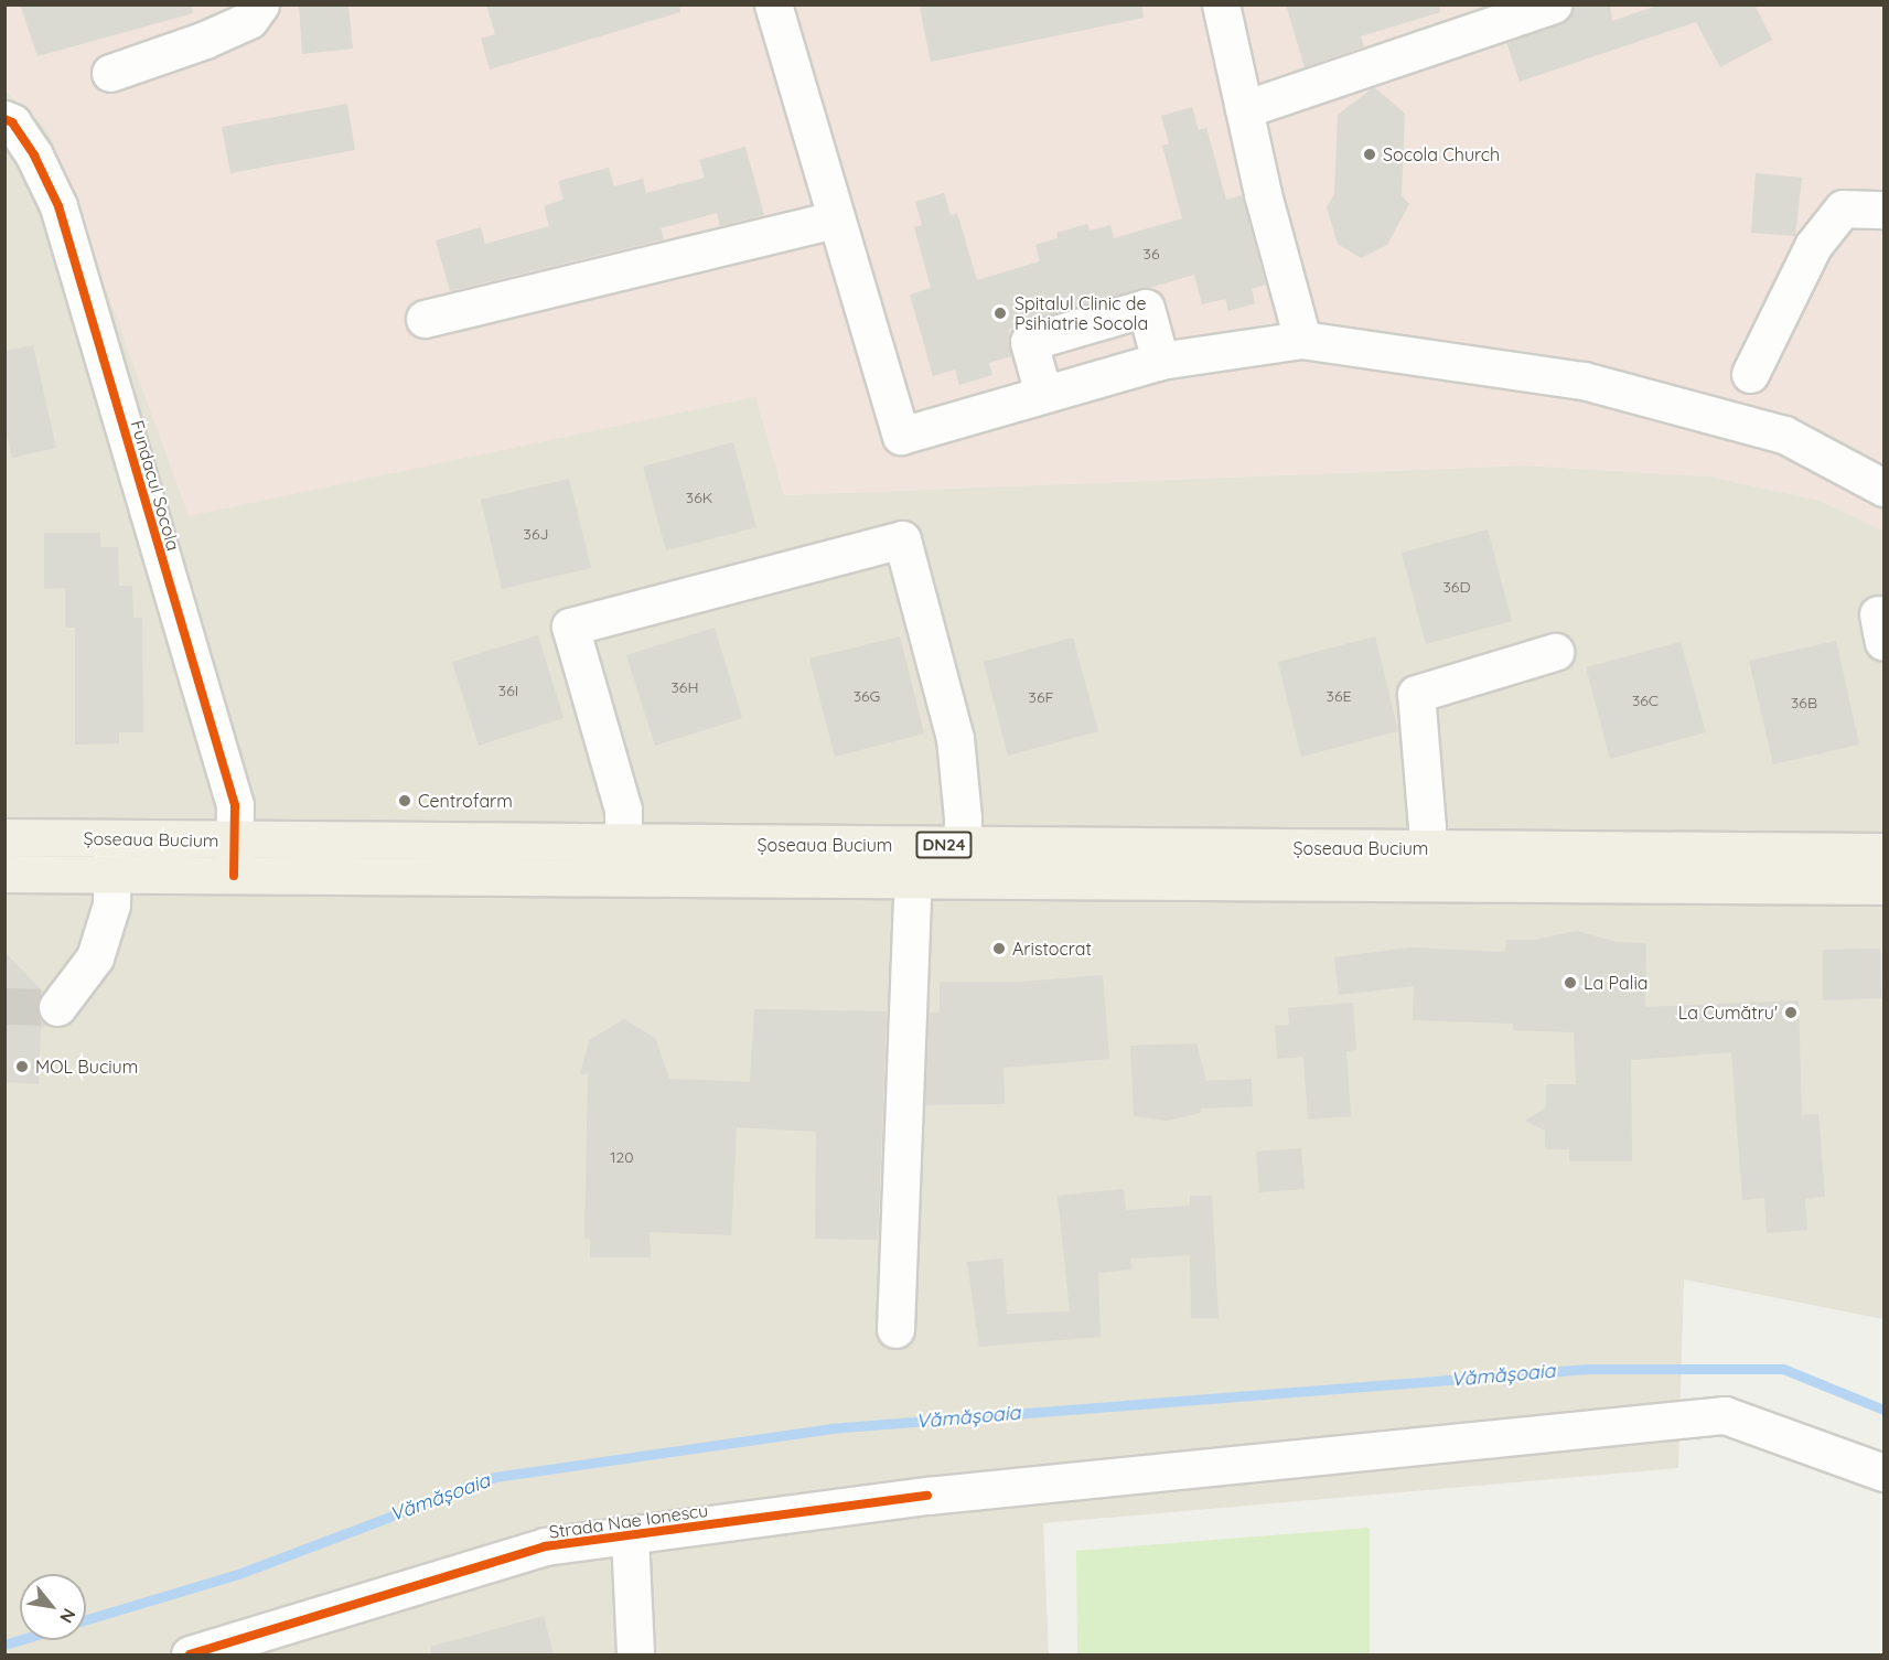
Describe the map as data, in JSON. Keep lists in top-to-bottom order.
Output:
{
  "streets": {
    "main road": ["Șoseaua Bucium", "DN24"],
    "street": ["Fundacul Socola", "Strada Nae Ionescu"]
  },
  "crossings": [
    ["Fundacul Socola", "Șoseaua Bucium"]
  ],
  "water": ["Vămășoaia"],
  "places": [
    "Socola Church",
    "Spitalul Clinic de Psihiatrie Socola",
    "Centrofarm",
    "Aristocrat",
    "La Palia",
    "La Cumătru'",
    "MOL Bucium"
  ],
  "house_numbers": [
    "36",
    "36K",
    "36J",
    "36D",
    "36H",
    "36I",
    "36G",
    "36E",
    "36F",
    "36C",
    "36B",
    "120"
  ],
  "north": "bottom right"
}
